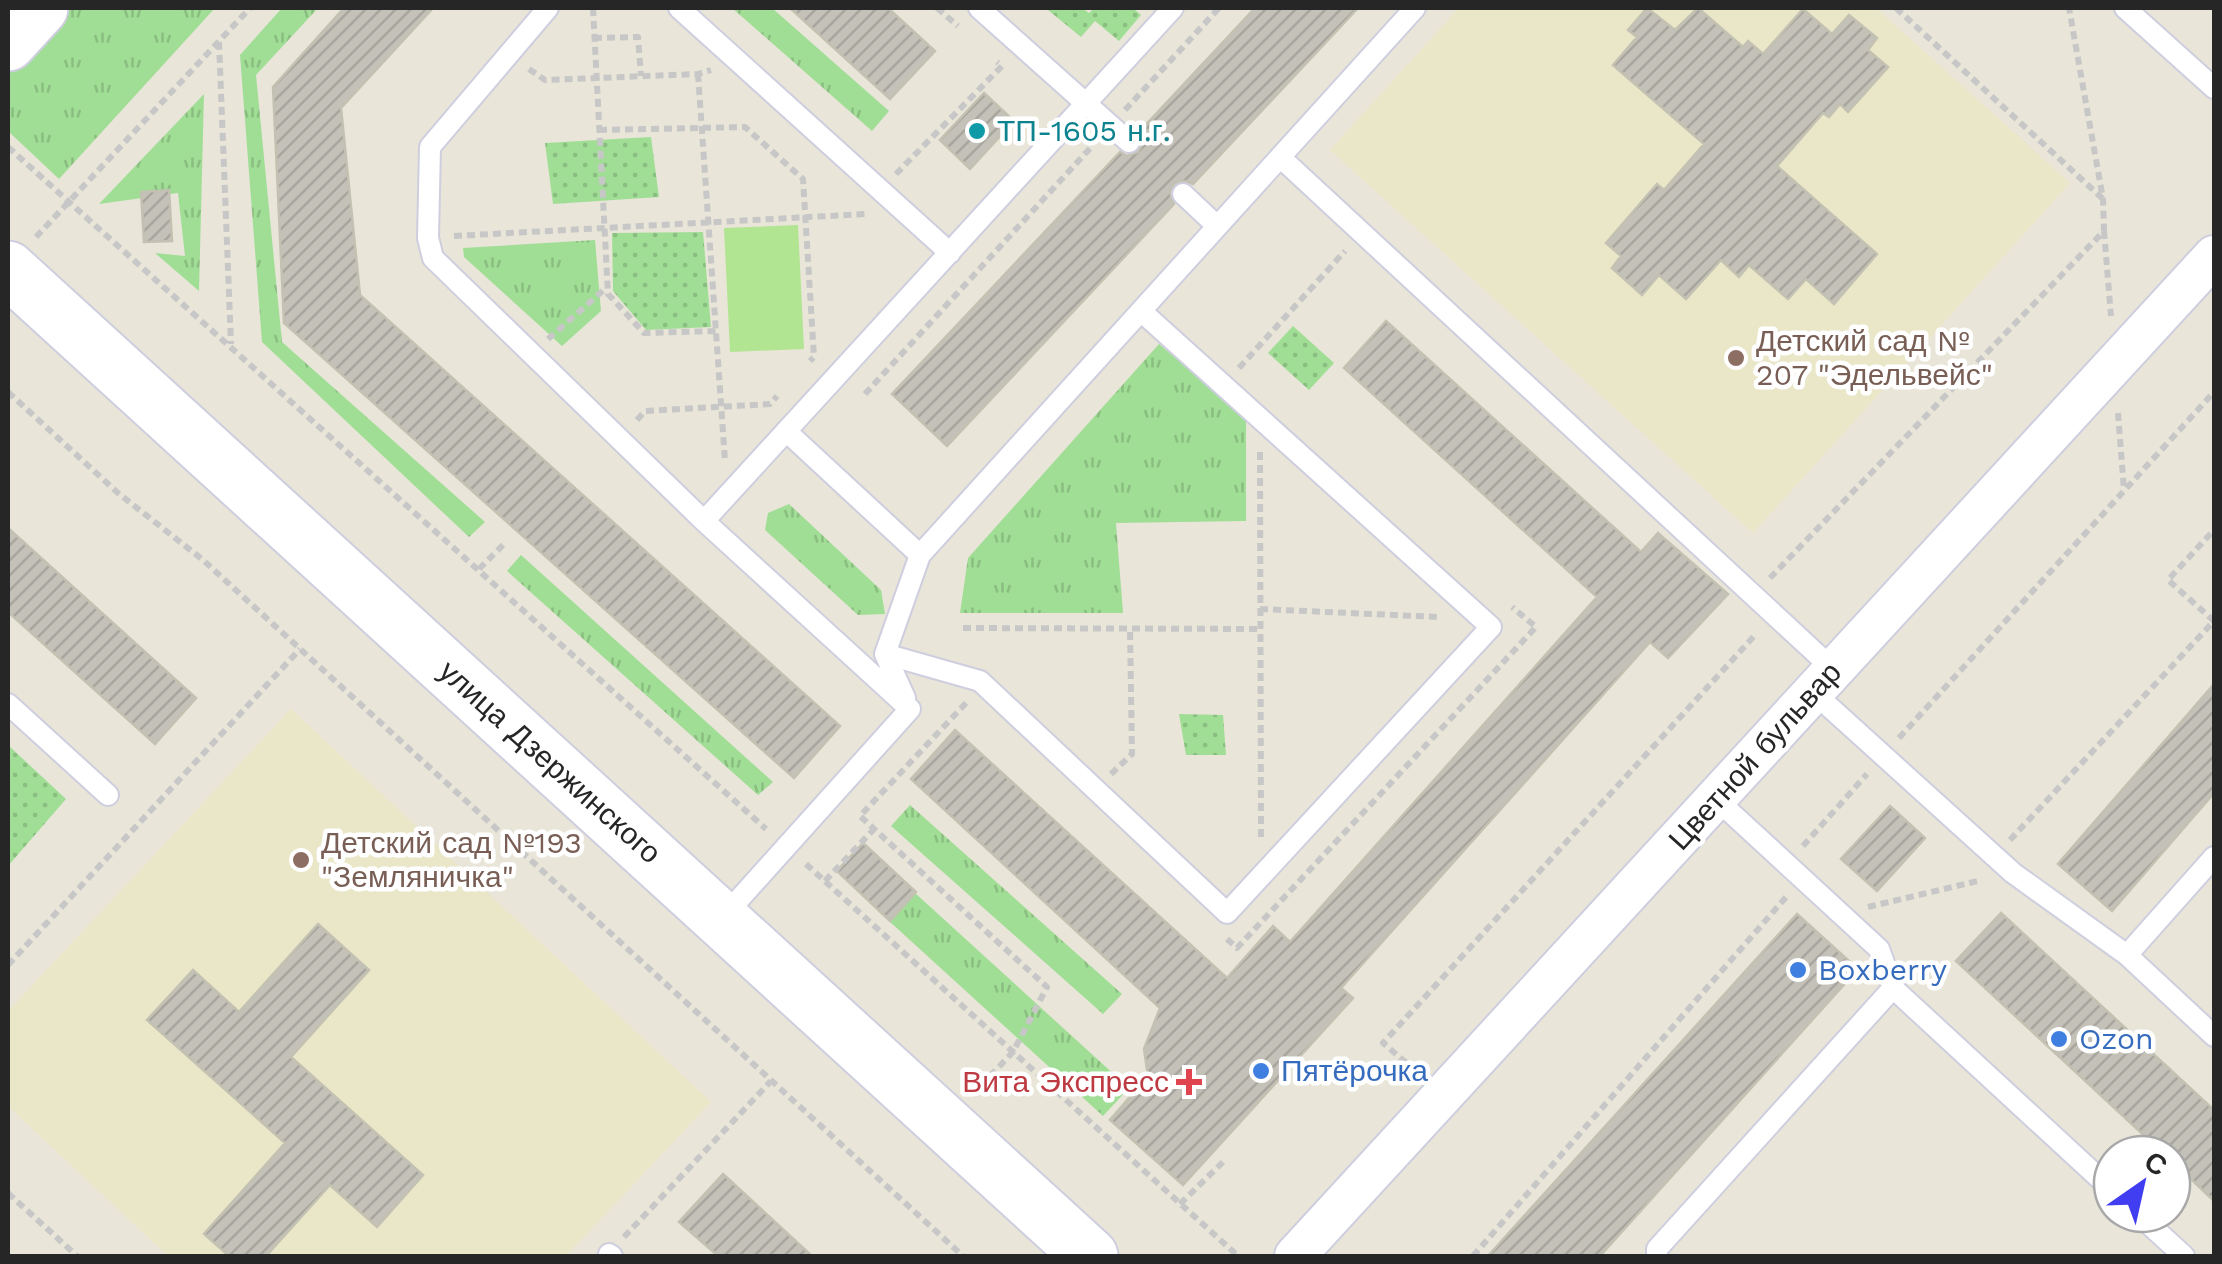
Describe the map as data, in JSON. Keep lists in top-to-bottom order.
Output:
{
  "streets": {
    "main road": ["улица Дзержинского"],
    "street": ["Цветной бульвар"]
  },
  "places": {
    "other": [
      "ТП-1605 н.г.",
      "Детский сад № 207 \"Эдельвейс\"",
      "Детский сад №193 \"Земляничка\"",
      "Boxberry",
      "Ozon",
      "Пятёрочка"
    ],
    "health": ["Вита Экспресс"]
  },
  "north": "top right"
}
